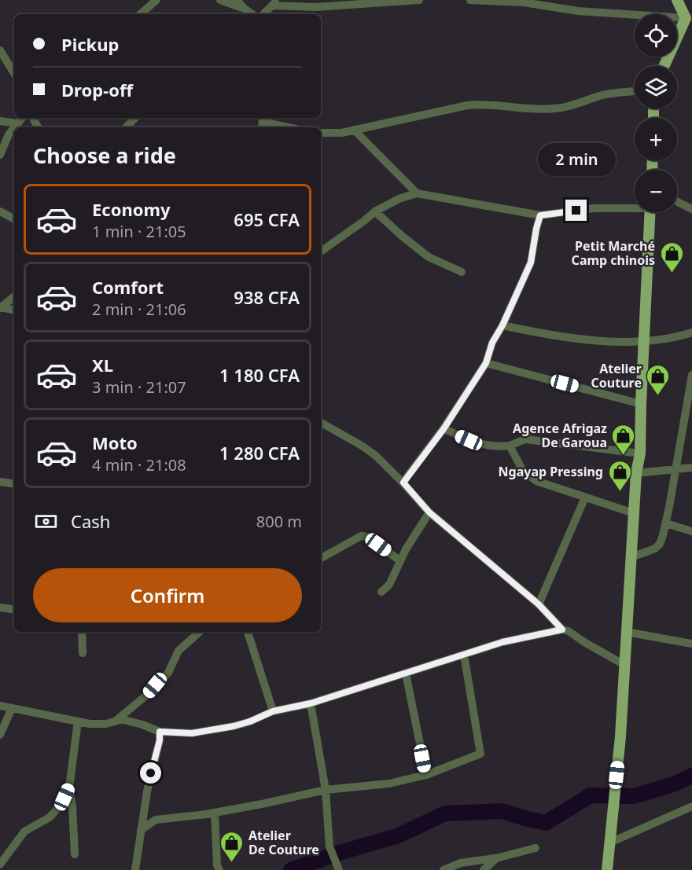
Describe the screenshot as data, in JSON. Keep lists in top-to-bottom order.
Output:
{
  "places": {
    "shop": [
      "Petit Marché Camp chinois",
      "Atelier Couture",
      "Agence Afrigaz De Garoua",
      "Ngayap Pressing",
      "Atelier De Couture"
    ]
  },
  "page": {
    "map_buttons": ["+", "−"],
    "banner": ["Pickup", "Drop-off"],
    "heading": "Choose a ride",
    "bubble": "2 min",
    "list": [
      {
        "name": "Economy",
        "note": "1 min · 21:05",
        "value": "695 CFA"
      },
      {
        "name": "Comfort",
        "note": "2 min · 21:06",
        "value": "938 CFA"
      },
      {
        "name": "XL",
        "note": "3 min · 21:07",
        "value": "1 180 CFA"
      },
      {
        "name": "Moto",
        "note": "4 min · 21:08",
        "value": "1 280 CFA"
      }
    ],
    "pay": ["Cash", "800 m"],
    "buttons": "Confirm"
  }
}
